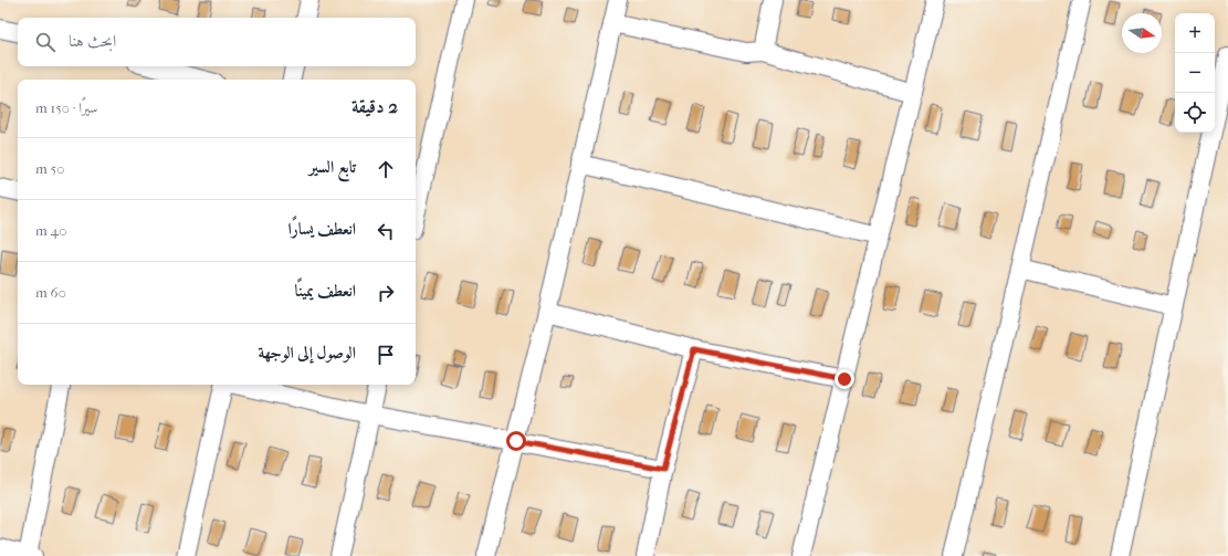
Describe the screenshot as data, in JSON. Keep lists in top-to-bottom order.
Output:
{
  "north": "right",
  "page": {
    "map_buttons": ["+", "−"],
    "search": "ابحث هنا",
    "heading": ["2 دقيقة", "سيرًا · 150 m"],
    "list": [
      ["تابع السير", "50 m"],
      ["انعطف يسارًا", "40 m"],
      ["انعطف يمينًا", "60 m"],
      "الوصول إلى الوجهة"
    ]
  }
}
